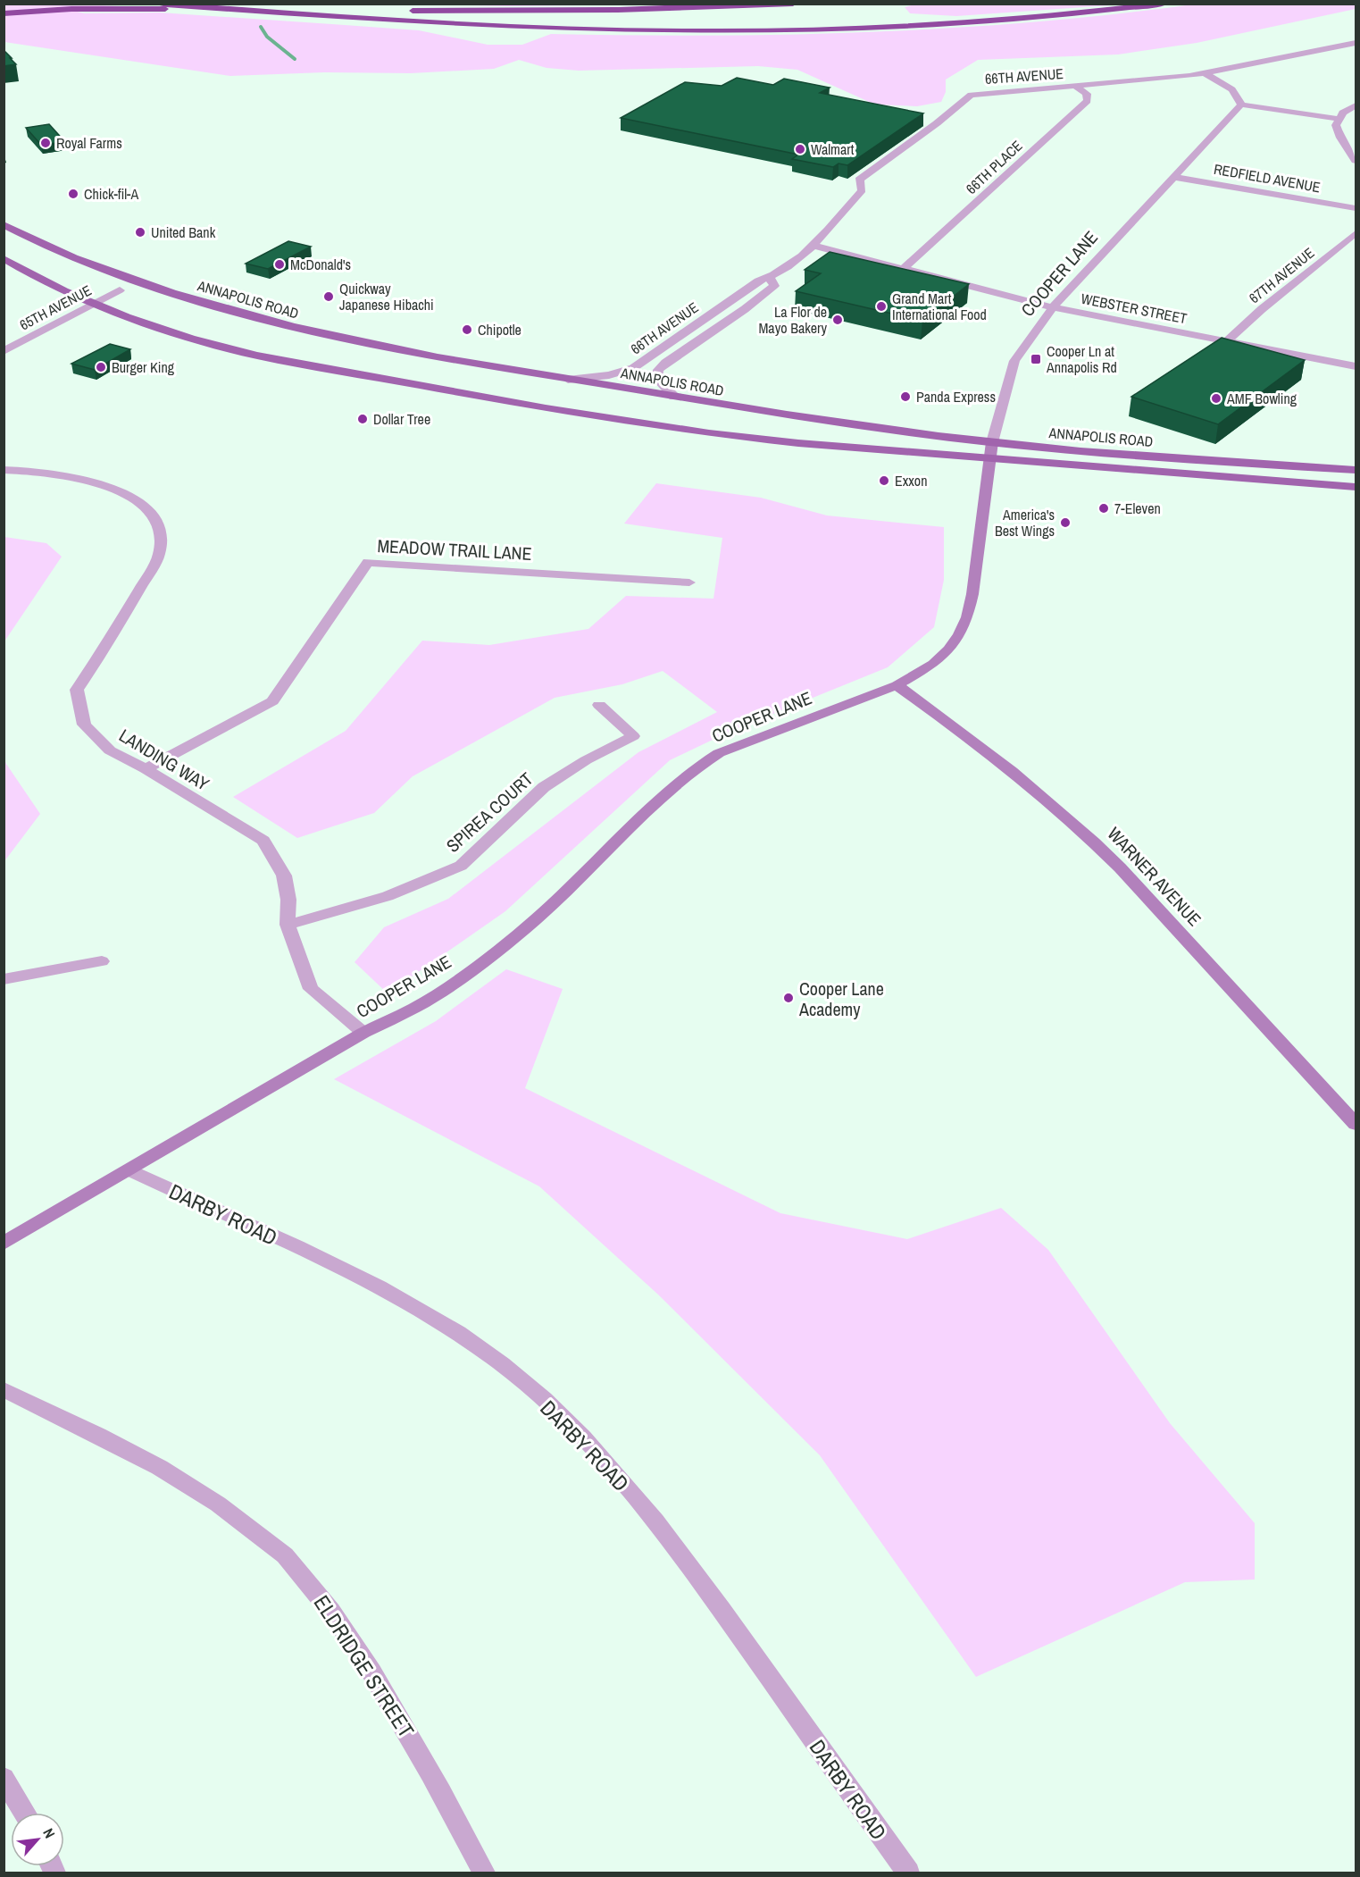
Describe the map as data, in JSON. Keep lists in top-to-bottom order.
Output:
{
  "streets": {
    "main road": ["ANNAPOLIS ROAD"],
    "street": [
      "66TH AVENUE",
      "66TH PLACE",
      "REDFIELD AVENUE",
      "COOPER LANE",
      "67TH AVENUE",
      "65TH AVENUE",
      "WEBSTER STREET",
      "MEADOW TRAIL LANE",
      "LANDING WAY",
      "SPIREA COURT",
      "WARNER AVENUE",
      "DARBY ROAD",
      "ELDRIDGE STREET"
    ]
  },
  "crossings": [
    ["66TH AVENUE", "66TH PLACE"],
    ["66TH AVENUE", "ANNAPOLIS ROAD"],
    ["66TH AVENUE", "WEBSTER STREET"],
    ["66TH PLACE", "WEBSTER STREET"],
    ["REDFIELD AVENUE", "COOPER LANE"],
    ["COOPER LANE", "ANNAPOLIS ROAD"],
    ["COOPER LANE", "WEBSTER STREET"],
    ["COOPER LANE", "LANDING WAY"],
    ["COOPER LANE", "WARNER AVENUE"],
    ["COOPER LANE", "DARBY ROAD"],
    ["67TH AVENUE", "WEBSTER STREET"],
    ["ANNAPOLIS ROAD", "65TH AVENUE"],
    ["MEADOW TRAIL LANE", "LANDING WAY"],
    ["LANDING WAY", "SPIREA COURT"]
  ],
  "places": {
    "other": [
      "Royal Farms",
      "Walmart",
      "Chick-fil-A",
      "United Bank",
      "McDonald's",
      "Quickway Japanese Hibachi",
      "Grand Mart International Food",
      "La Flor de Mayo Bakery",
      "Chipotle",
      "Burger King",
      "Panda Express",
      "AMF Bowling",
      "Dollar Tree",
      "Exxon",
      "7-Eleven",
      "America's Best Wings",
      "Cooper Lane Academy"
    ],
    "transit": ["Cooper Ln at Annapolis Rd"]
  },
  "north": "top right"
}
